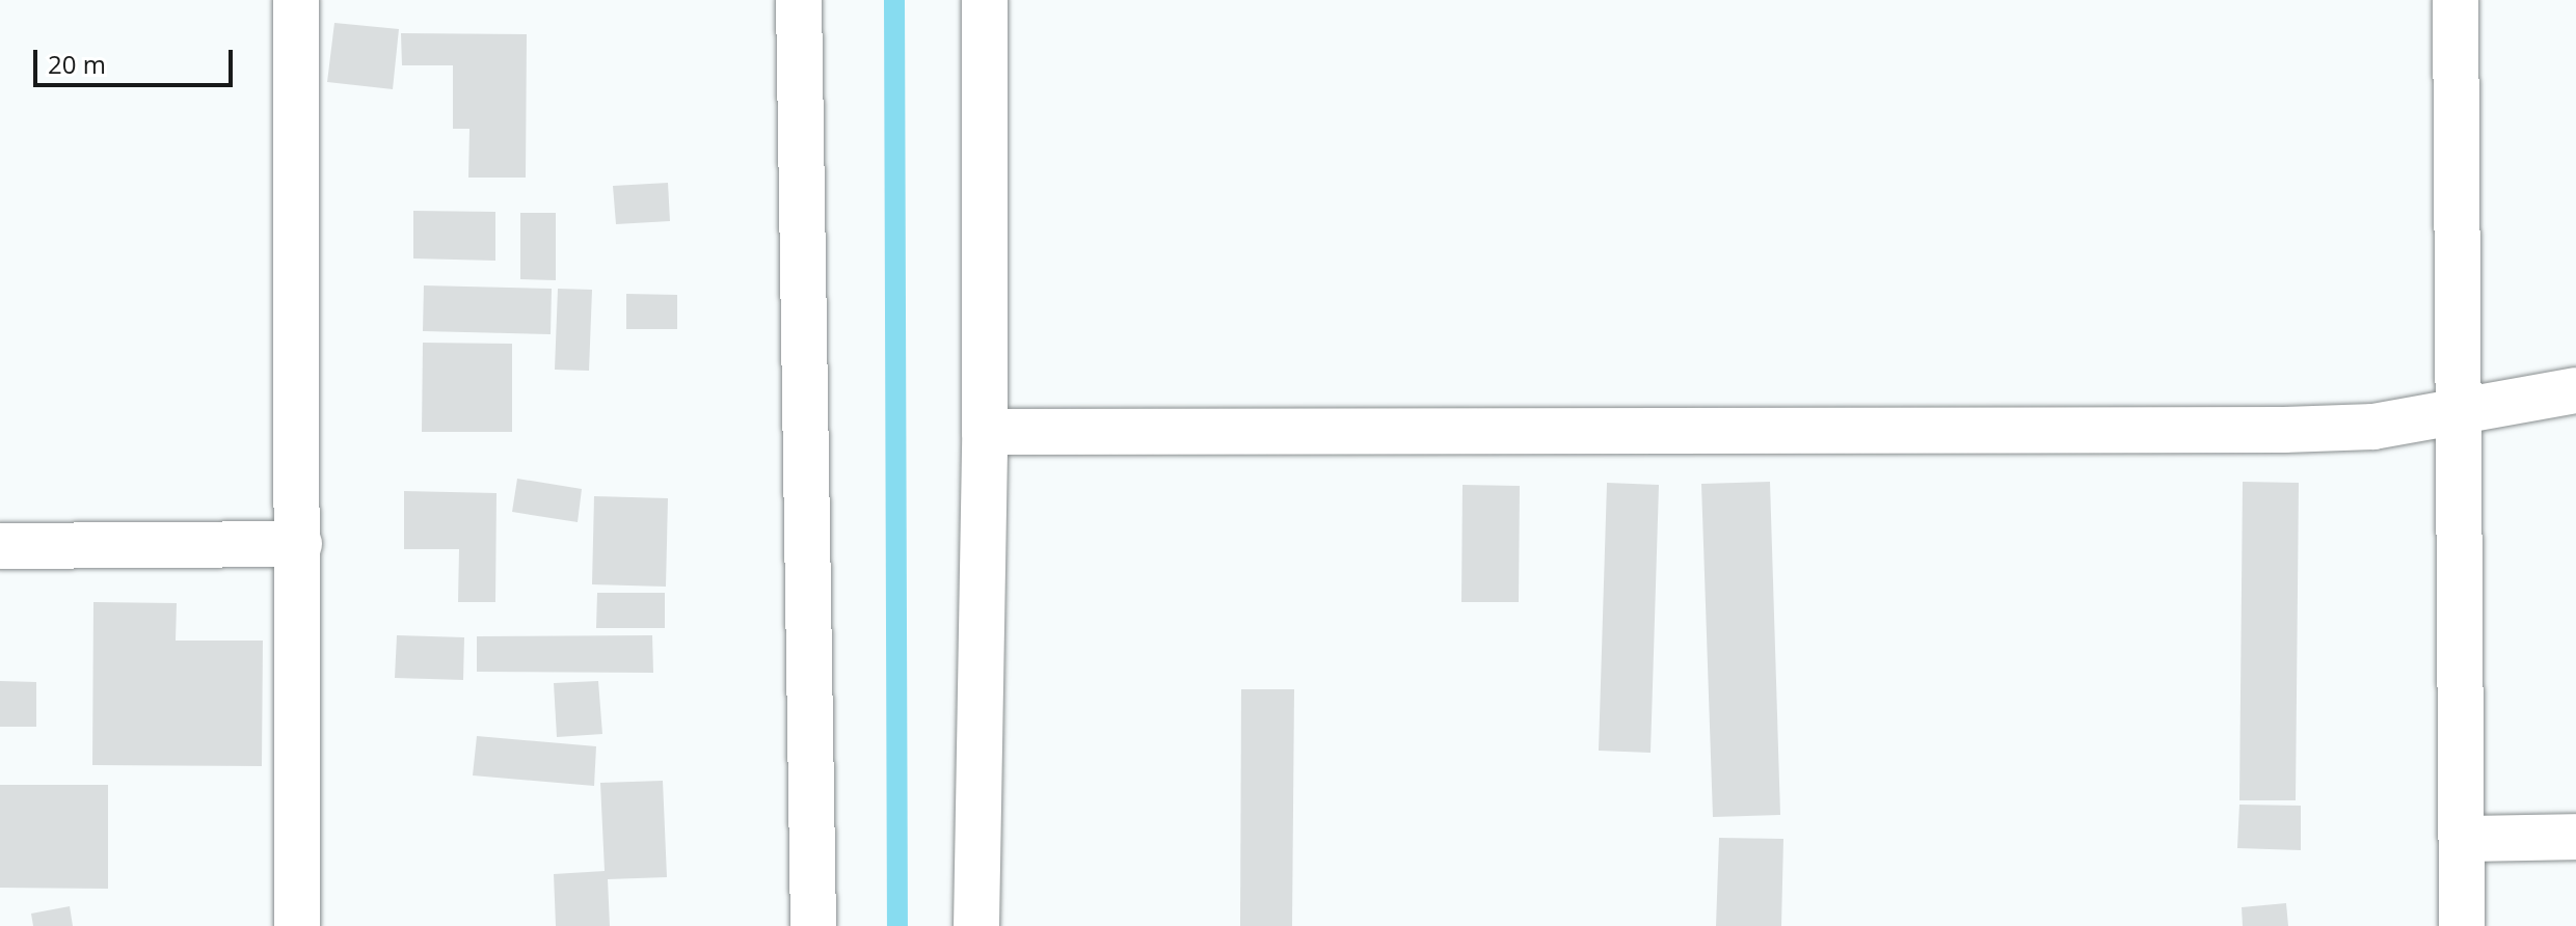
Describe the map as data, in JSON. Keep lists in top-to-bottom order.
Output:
{
  "scale_bar": "20 m"
}
